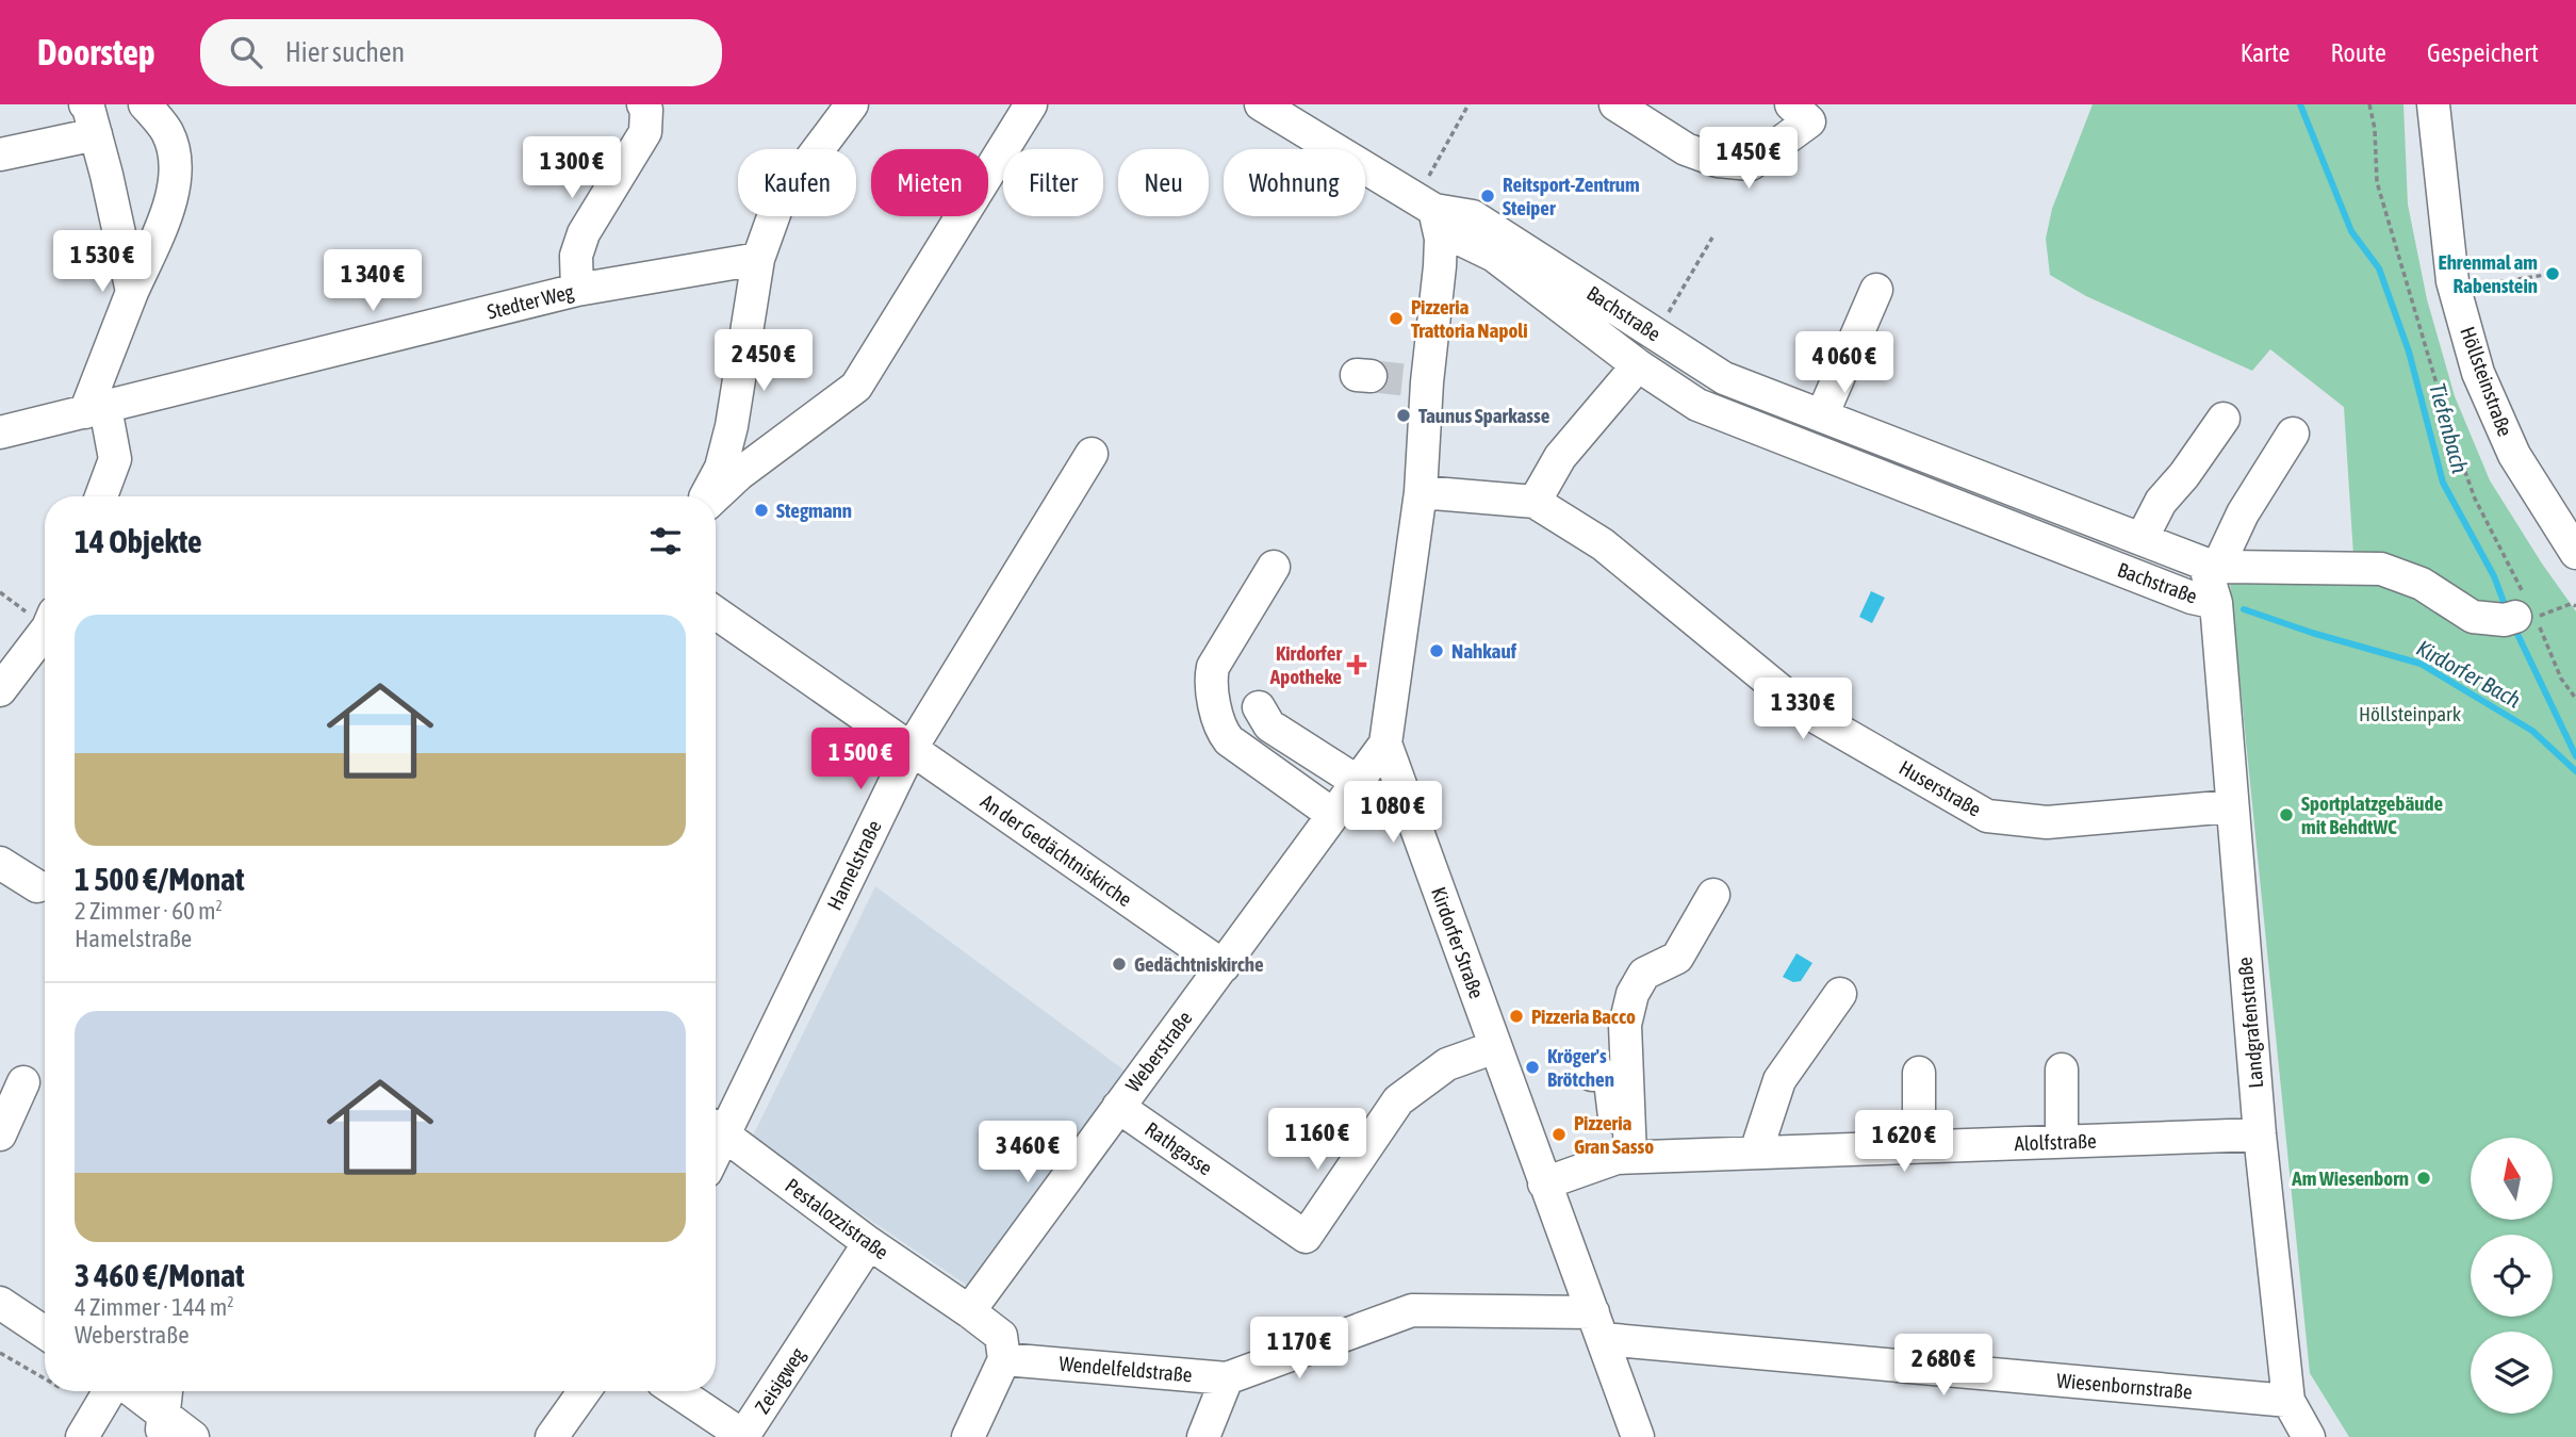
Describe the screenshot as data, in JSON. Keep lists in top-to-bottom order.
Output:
{
  "streets": {
    "street": [
      "Stedter Weg",
      "Bachstraße",
      "Höllsteinstraße",
      "Huserstraße",
      "An der Gedächtniskirche",
      "Hamelstraße",
      "Kirdorfer Straße",
      "Landgrafenstraße",
      "Weberstraße",
      "Alolfstraße",
      "Rathgasse",
      "Pestalozzistraße",
      "Wendelfeldstraße",
      "Zeisigweg",
      "Wiesenbornstraße"
    ]
  },
  "crossings": [
    ["Bachstraße", "Kirdorfer Straße"],
    ["Bachstraße", "Landgrafenstraße"],
    ["Huserstraße", "Kirdorfer Straße"],
    ["Huserstraße", "Landgrafenstraße"],
    ["An der Gedächtniskirche", "Hamelstraße"],
    ["An der Gedächtniskirche", "Weberstraße"],
    ["Hamelstraße", "Pestalozzistraße"],
    ["Kirdorfer Straße", "Weberstraße"],
    ["Kirdorfer Straße", "Alolfstraße"],
    ["Kirdorfer Straße", "Rathgasse"],
    ["Kirdorfer Straße", "Wendelfeldstraße"],
    ["Kirdorfer Straße", "Wiesenbornstraße"],
    ["Landgrafenstraße", "Alolfstraße"],
    ["Landgrafenstraße", "Wiesenbornstraße"],
    ["Weberstraße", "Rathgasse"],
    ["Weberstraße", "Pestalozzistraße"],
    ["Pestalozzistraße", "Zeisigweg"],
    ["Wendelfeldstraße", "Wiesenbornstraße"]
  ],
  "water": ["Tiefenbach", "Kirdorfer Bach"],
  "parks": ["Höllsteinpark"],
  "places": {
    "other": [
      "Reitsport-Zentrum Steiper",
      "Ehrenmal am Rabenstein",
      "Pizzeria Trattoria Napoli",
      "Taunus Sparkasse",
      "Stegmann",
      "Nahkauf",
      "Sportplatzgebäude mit BehdtWC",
      "Gedächtniskirche",
      "Pizzeria Bacco",
      "Kröger's Brötchen",
      "Pizzeria Gran Sasso",
      "Am Wiesenborn"
    ],
    "health": ["Kirdorfer Apotheke"]
  },
  "north": "top",
  "page": {
    "header": "Doorstep",
    "search": "Hier suchen",
    "nav": ["Karte", "Route", "Gespeichert"],
    "price": [
      "1 450 €",
      "1 300 €",
      "1 530 €",
      "1 340 €",
      "2 450 €",
      "4 060 €",
      "1 330 €",
      "1 500 €",
      "1 080 €",
      "1 160 €",
      "1 620 €",
      "3 460 €",
      "1 170 €",
      "2 680 €"
    ],
    "chip": [
      "Kaufen",
      "Mieten",
      "Filter",
      "Neu",
      "Wohnung"
    ],
    "heading": "14 Objekte",
    "list": [
      {
        "name": "1 500 €/Monat",
        "note": "2 Zimmer · 60 m² · Hamelstraße"
      },
      {
        "name": "3 460 €/Monat",
        "note": "4 Zimmer · 144 m² · Weberstraße"
      }
    ]
  }
}
